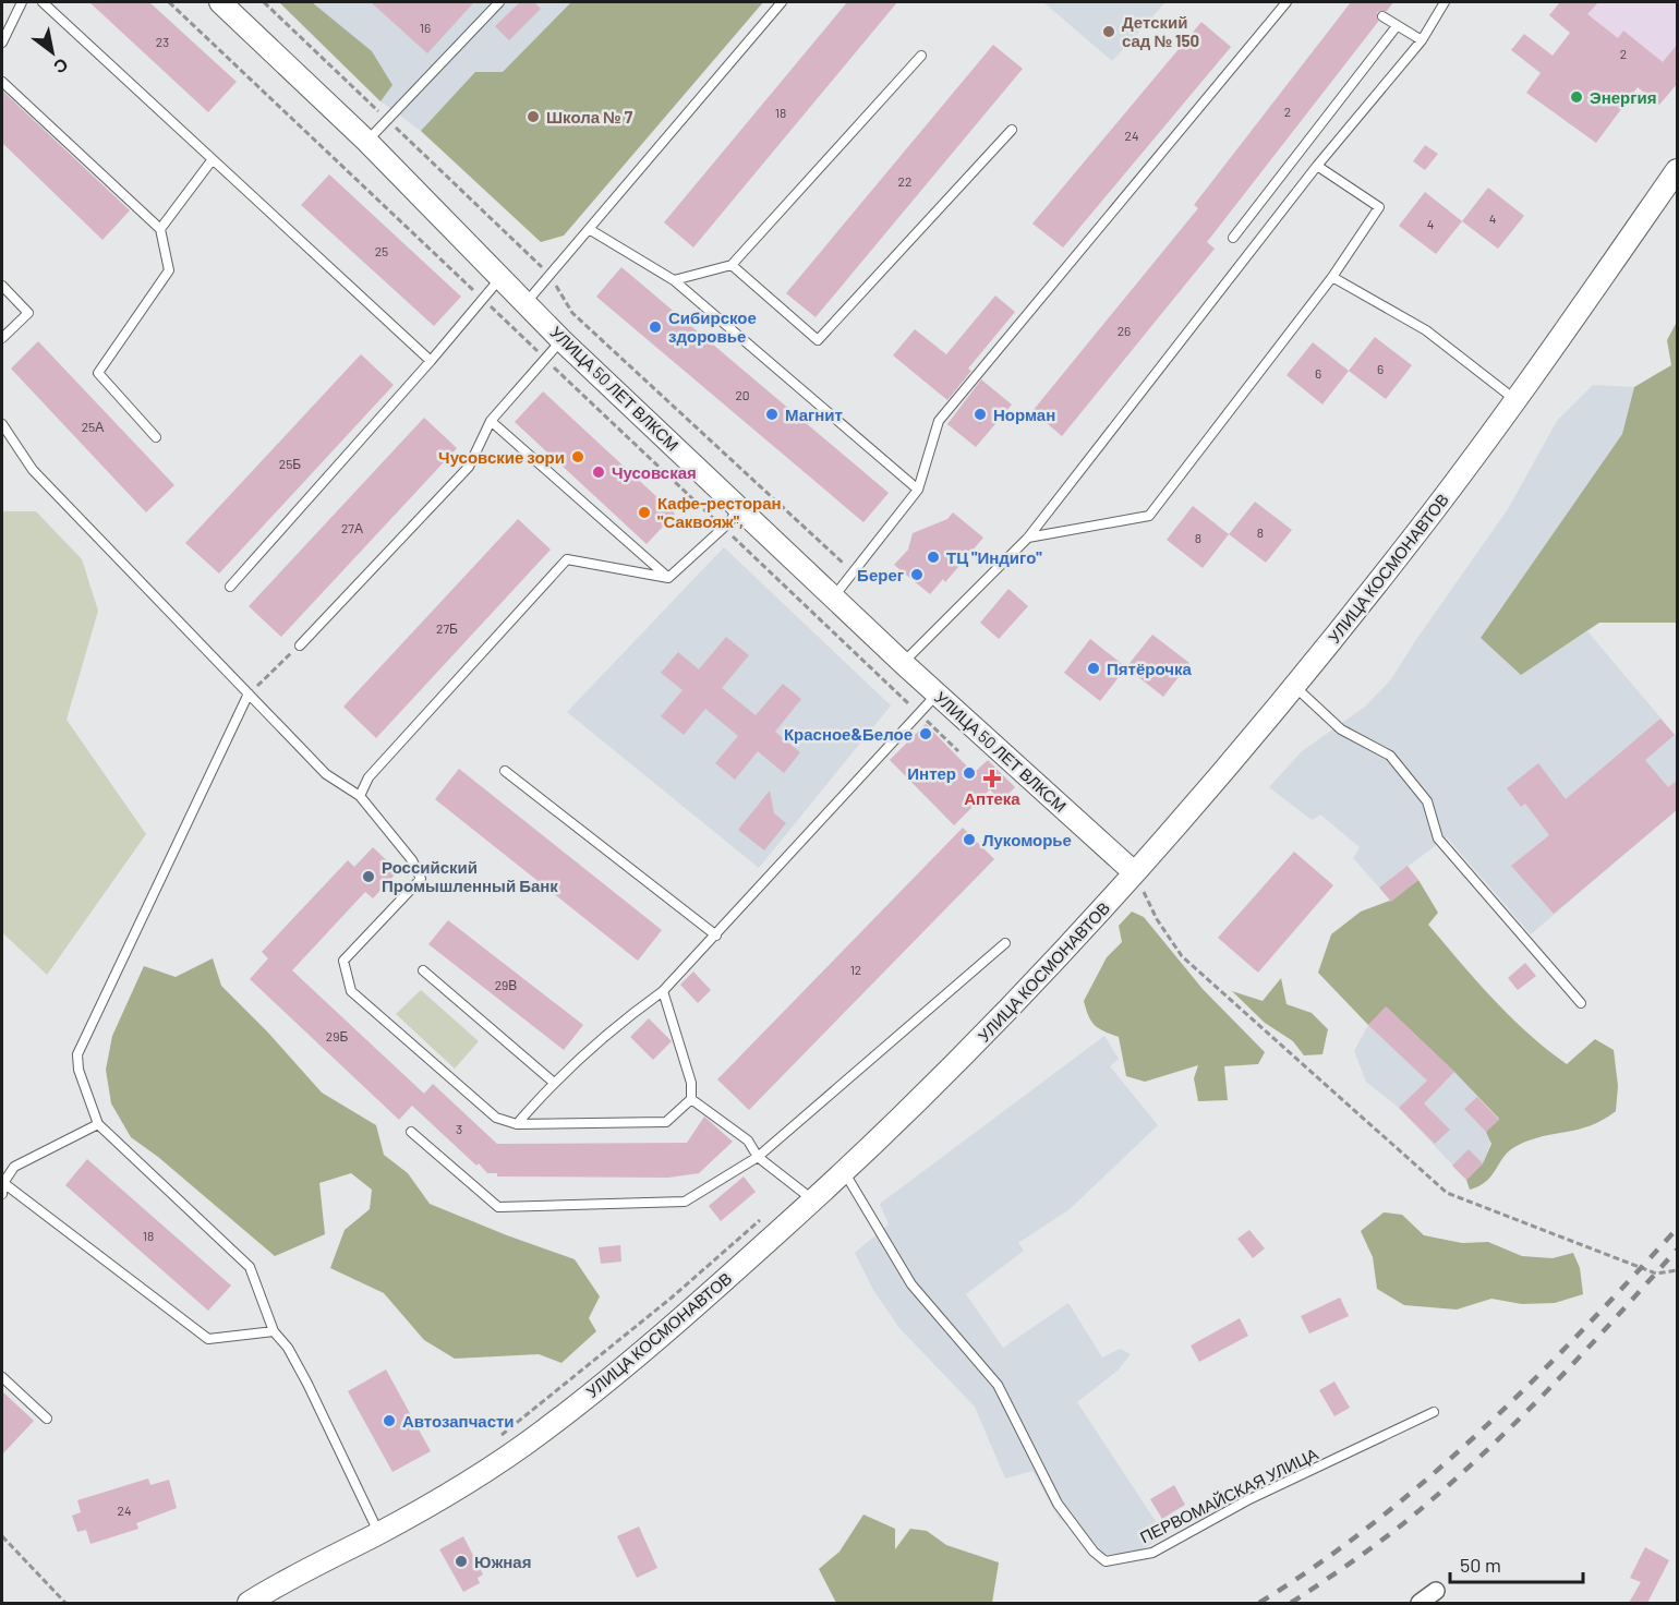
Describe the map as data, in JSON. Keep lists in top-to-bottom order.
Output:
{
  "streets": {
    "street": ["УЛИЦА 50 ЛЕТ ВЛКСМ", "УЛИЦА КОСМОНАВТОВ"],
    "lane": ["ПЕРВОМАЙСКАЯ УЛИЦА"]
  },
  "crossings": [
    ["УЛИЦА 50 ЛЕТ ВЛКСМ", "УЛИЦА КОСМОНАВТОВ"],
    ["УЛИЦА КОСМОНАВТОВ", "ПЕРВОМАЙСКАЯ УЛИЦА"]
  ],
  "places": {
    "other": [
      "Детский сад № 150",
      "Энергия",
      "Школа № 7",
      "Сибирское здоровье",
      "Магнит",
      "Норман",
      "Чусовские зори",
      "Чусовская",
      "Кафе-ресторан \"Саквояж\",",
      "ТЦ \"Индиго\"",
      "Берег",
      "Пятёрочка",
      "Красное&Белое",
      "Интер",
      "Лукоморье",
      "Российский Промышленный Банк",
      "Автозапчасти",
      "Южная"
    ],
    "health": ["Аптека"]
  },
  "house_numbers": [
    "16",
    "23",
    "2",
    "2",
    "18",
    "24",
    "22",
    "4",
    "4",
    "25",
    "26",
    "6",
    "6",
    "20",
    "25А",
    "25Б",
    "27А",
    "8",
    "8",
    "27Б",
    "12",
    "29В",
    "29Б",
    "3",
    "18",
    "24"
  ],
  "scale_bar": "50 m",
  "north": "bottom right"
}
